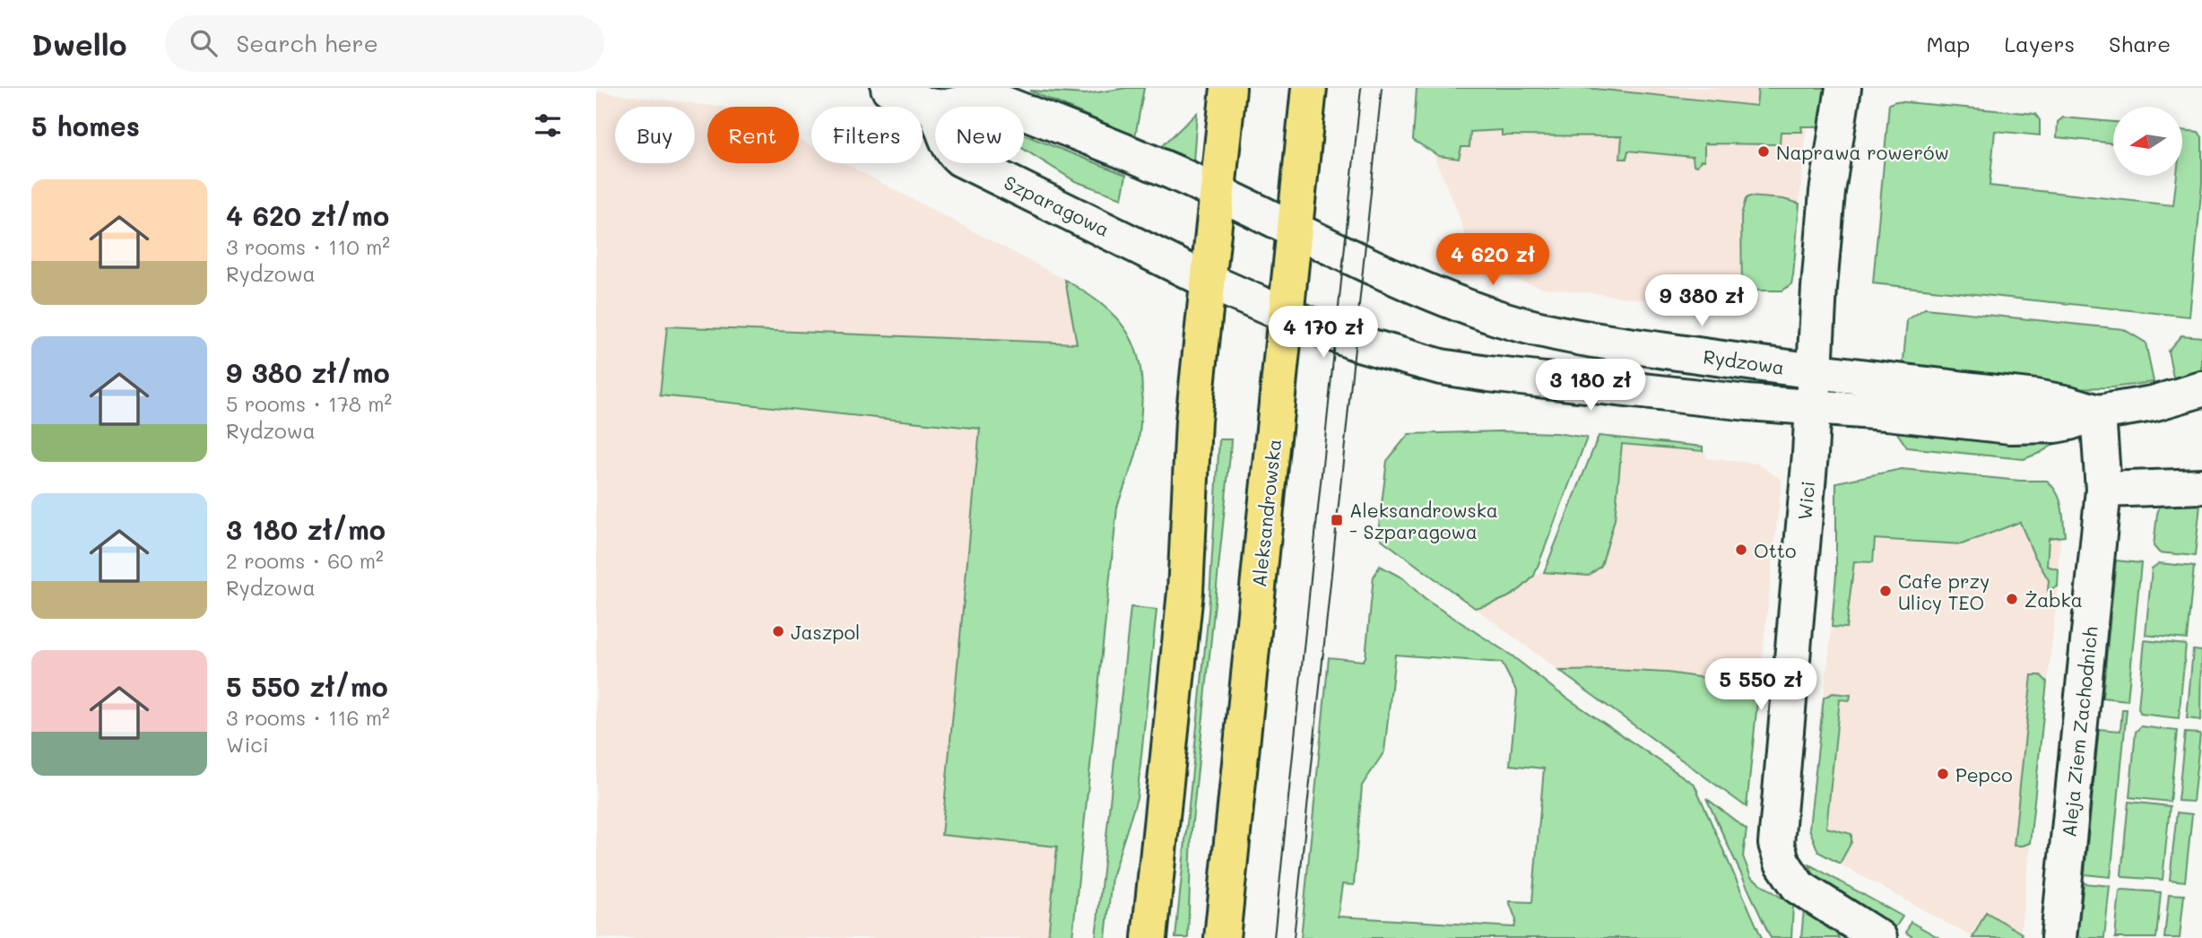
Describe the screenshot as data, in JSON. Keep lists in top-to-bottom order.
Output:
{
  "streets": {
    "main road": ["Aleksandrowska"],
    "street": [
      "Szparagowa",
      "Rydzowa",
      "Wici",
      "Aleja Ziem Zachodnich"
    ]
  },
  "crossings": [
    ["Szparagowa", "Rydzowa"],
    ["Szparagowa", "Aleksandrowska"],
    ["Rydzowa", "Wici"],
    ["Rydzowa", "Aleksandrowska"],
    ["Rydzowa", "Aleja Ziem Zachodnich"]
  ],
  "places": {
    "other": [
      "Naprawa rowerów",
      "Otto",
      "Cafe przy Ulicy TEO",
      "Żabka",
      "Jaszpol",
      "Pepco"
    ],
    "transit": ["Aleksandrowska - Szparagowa"]
  },
  "north": "left",
  "page": {
    "header": "Dwello",
    "search": "Search here",
    "nav": ["Map", "Layers", "Share"],
    "heading": "5 homes",
    "chip": [
      "Buy",
      "Rent",
      "Filters",
      "New"
    ],
    "list": [
      {
        "name": "4 620 zł/mo",
        "note": "3 rooms · 110 m² · Rydzowa"
      },
      {
        "name": "9 380 zł/mo",
        "note": "5 rooms · 178 m² · Rydzowa"
      },
      {
        "name": "3 180 zł/mo",
        "note": "2 rooms · 60 m² · Rydzowa"
      },
      {
        "name": "5 550 zł/mo",
        "note": "3 rooms · 116 m² · Wici"
      }
    ],
    "price": [
      "4 620 zł",
      "9 380 zł",
      "4 170 zł",
      "3 180 zł",
      "5 550 zł"
    ]
  }
}
